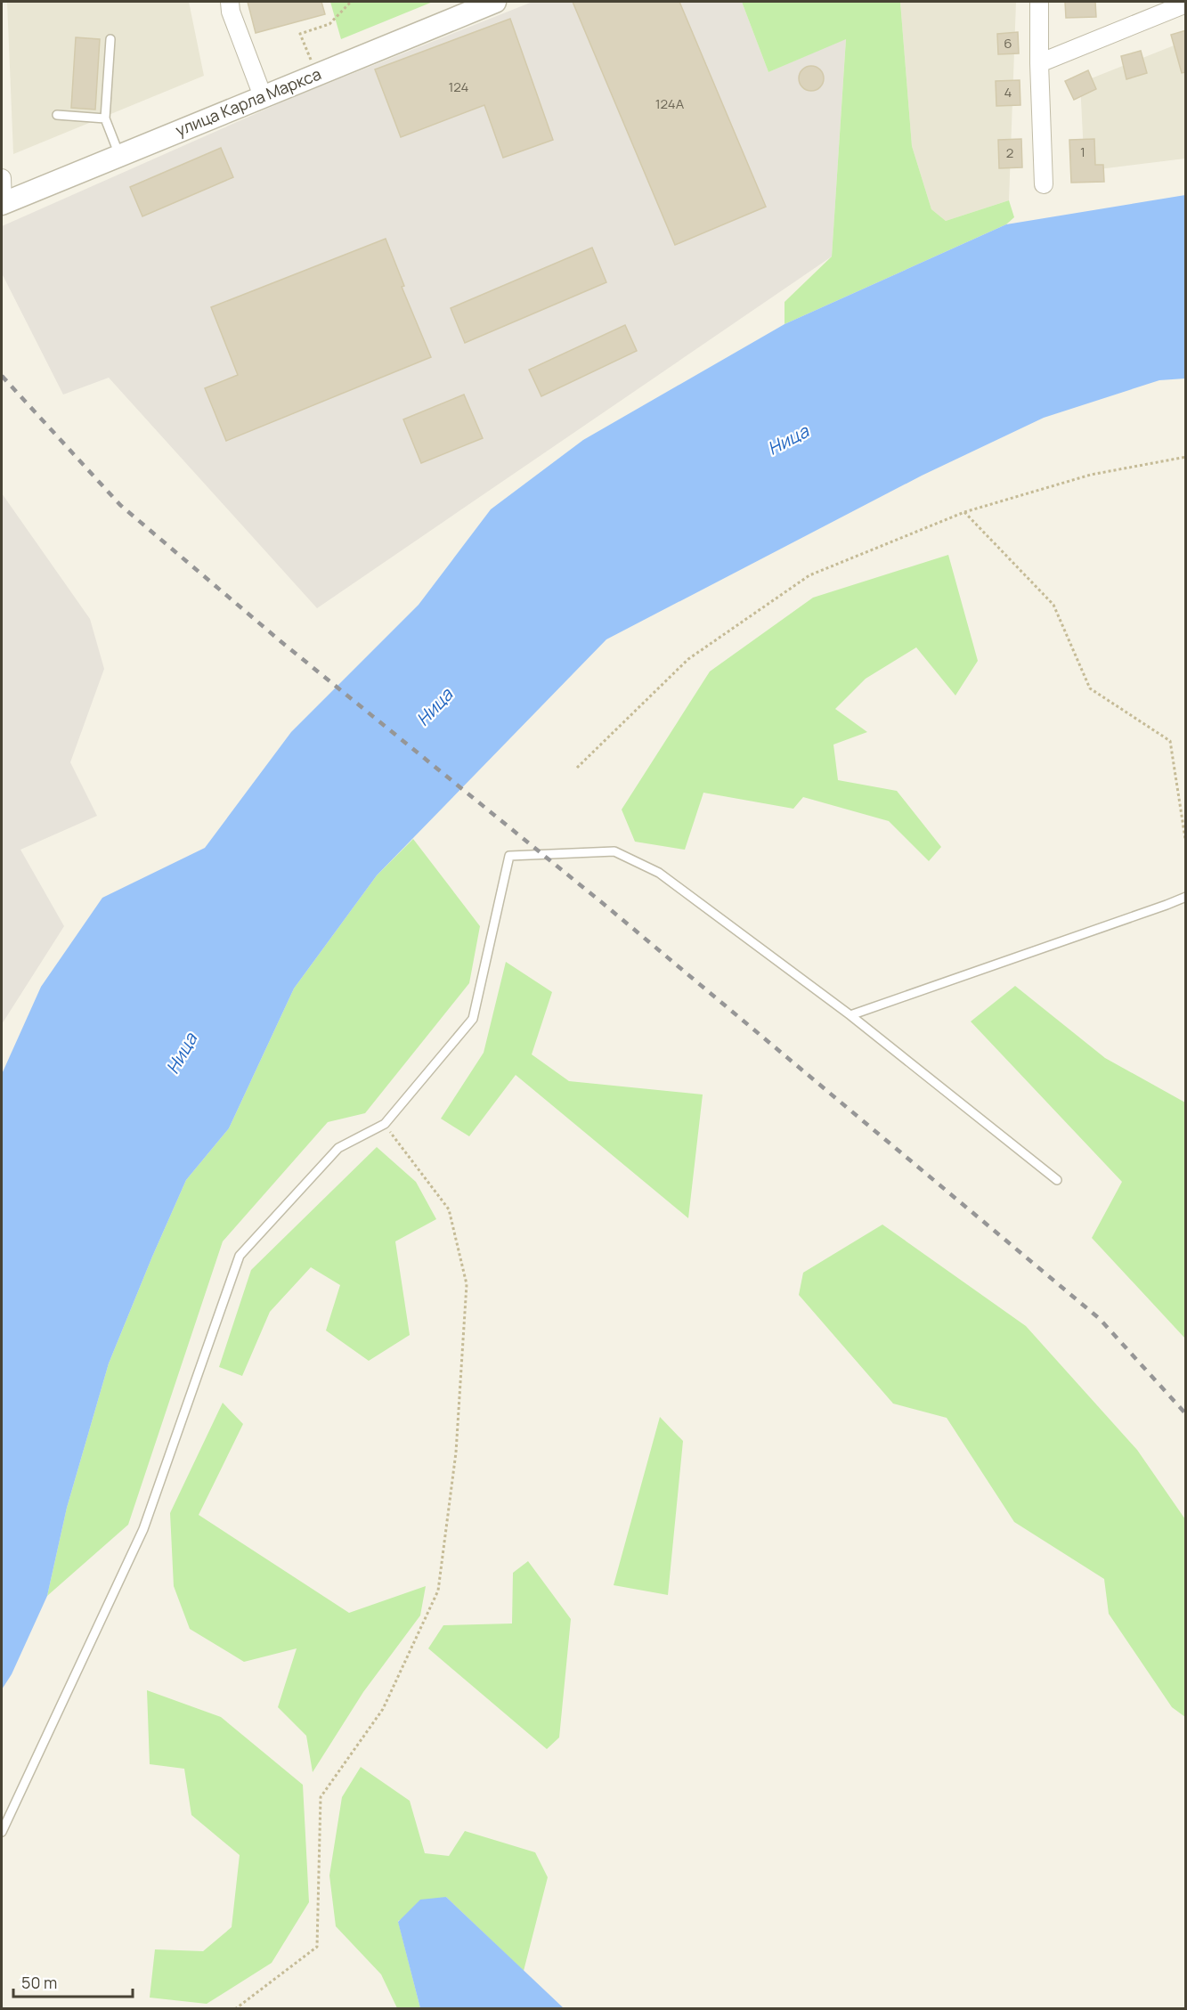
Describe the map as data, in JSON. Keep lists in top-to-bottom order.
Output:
{
  "streets": {
    "street": ["улица Карла Маркса"]
  },
  "water": ["Ница"],
  "house_numbers": [
    "6",
    "124",
    "4",
    "124А",
    "1",
    "2"
  ],
  "scale_bar": "50 m"
}
